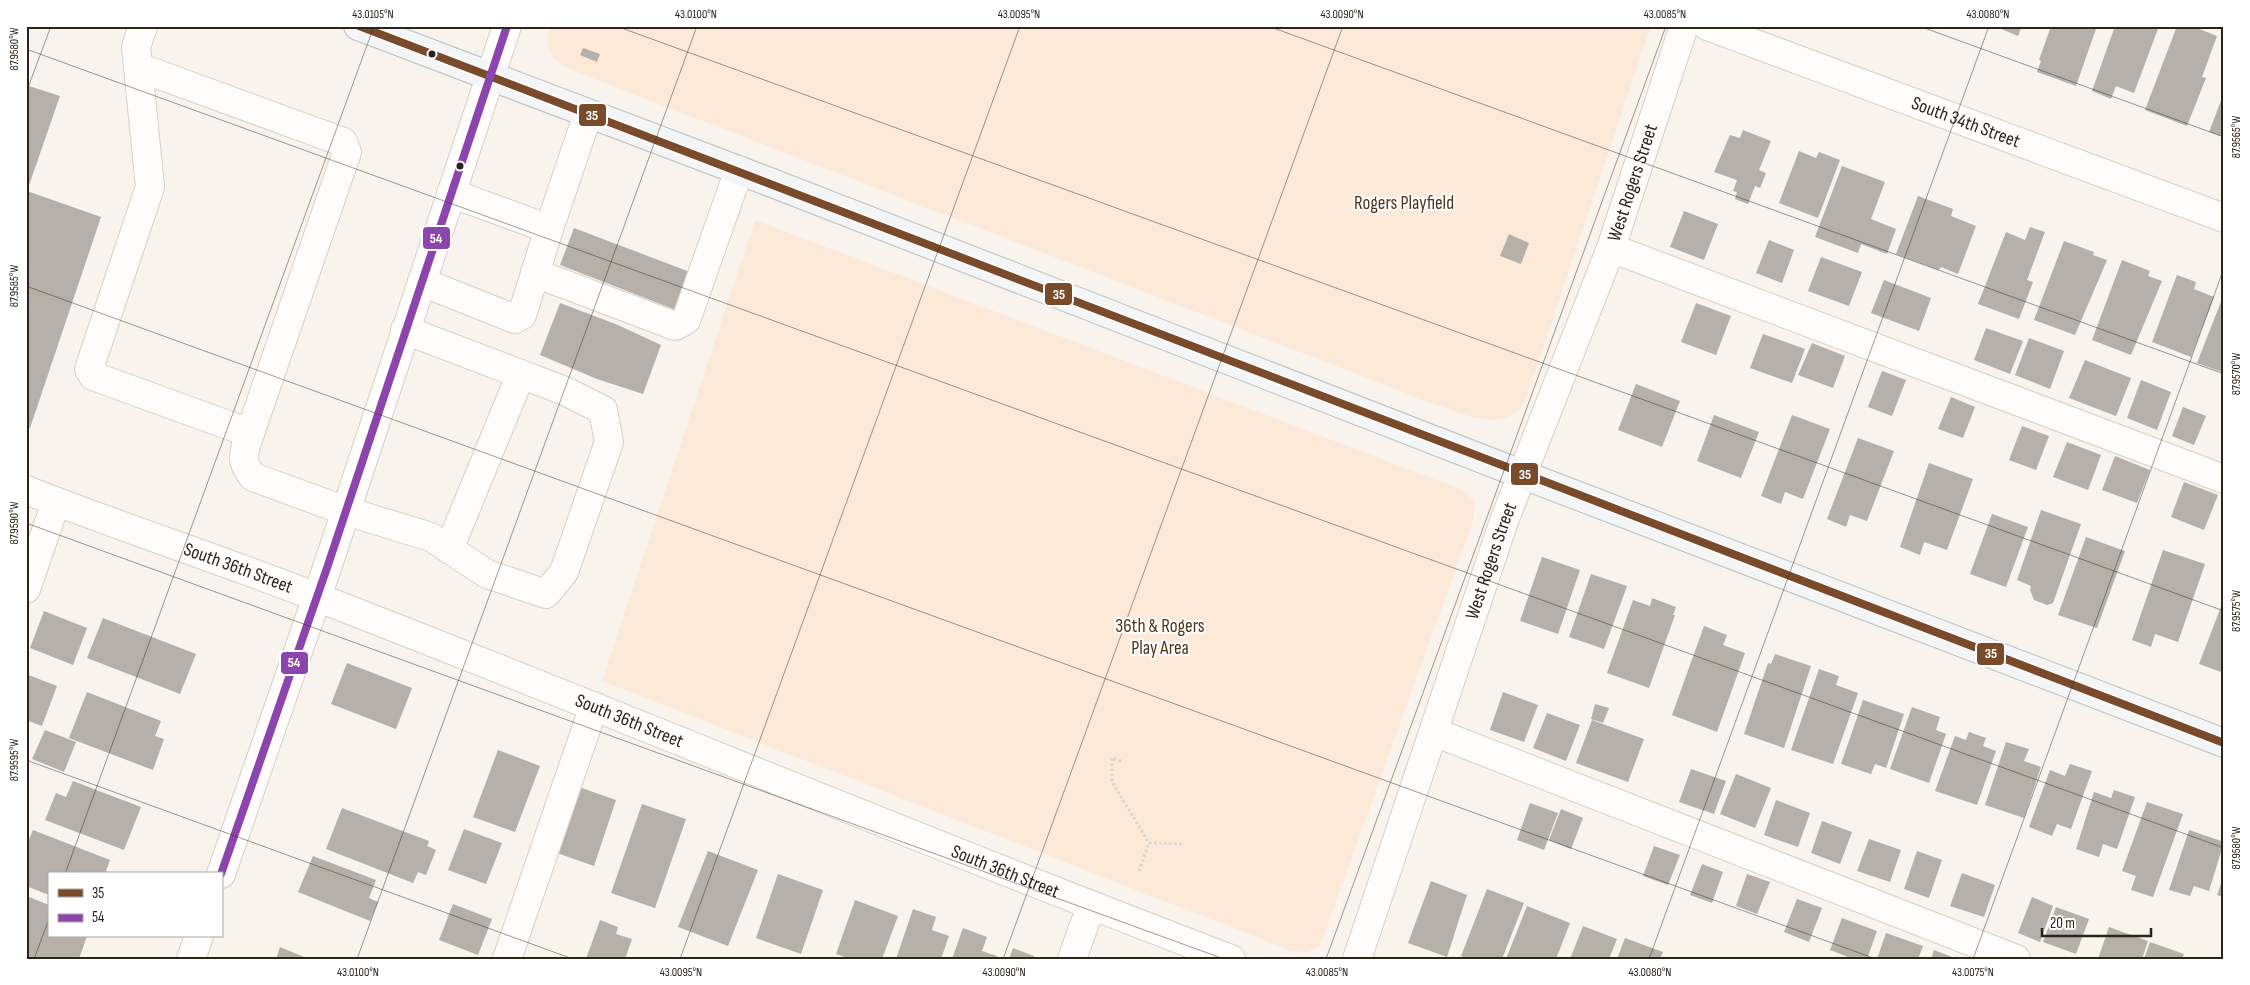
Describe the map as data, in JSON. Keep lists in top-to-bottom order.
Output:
{
  "streets": {
    "street": ["South 34th Street", "West Rogers Street", "South 36th Street"]
  },
  "parks": ["Rogers Playfield", "36th & Rogers Play Area"],
  "lines": ["transit line 35", "transit line 54"],
  "legend": ["35", "54"],
  "scale_bar": "20 m",
  "coordinates": [
    "43.0105°N",
    "43.0100°N",
    "43.0095°N",
    "43.0090°N",
    "43.0085°N",
    "43.0080°N",
    "87.9580°W",
    "87.9565°W",
    "87.9585°W",
    "87.9570°W",
    "87.9590°W",
    "87.9575°W",
    "87.9595°W",
    "43.0075°N"
  ]
}
